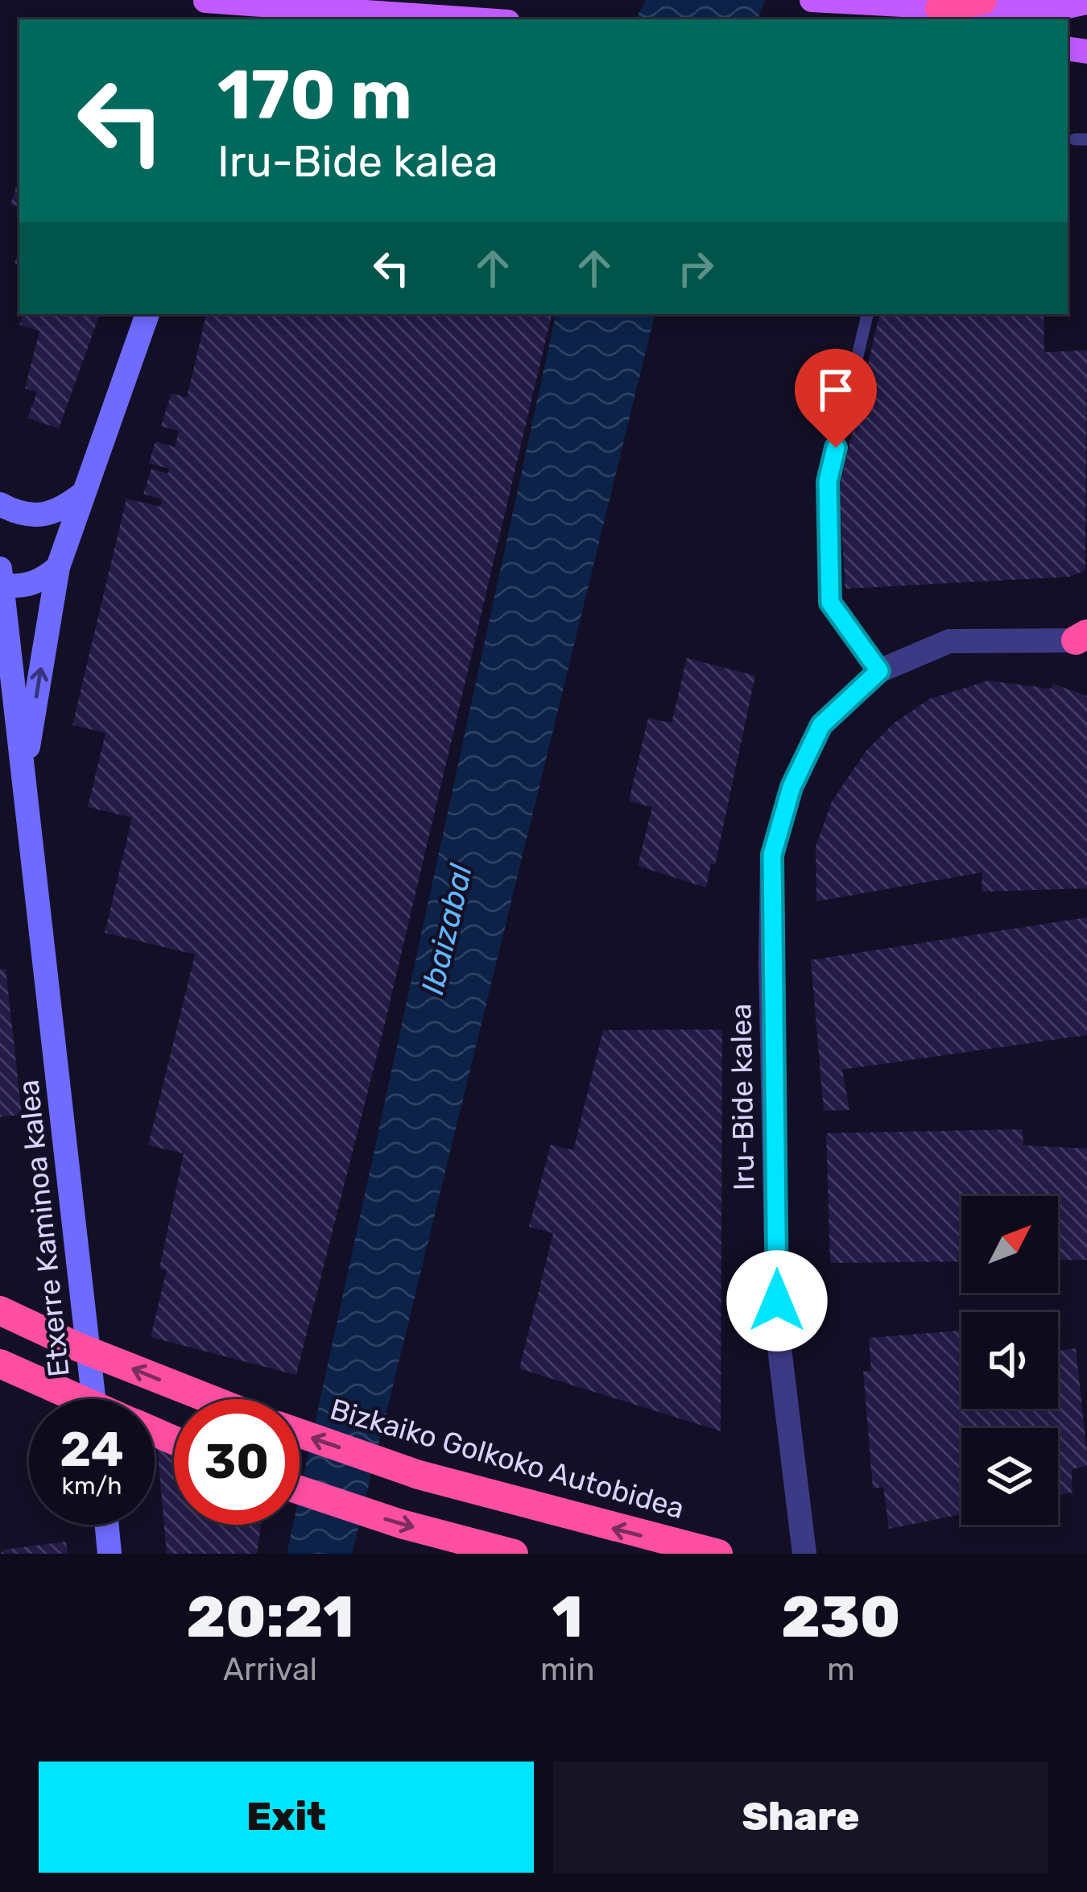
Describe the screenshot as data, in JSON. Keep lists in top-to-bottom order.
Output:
{
  "streets": {
    "highway": ["Bizkaiko Golkoko Autobidea"],
    "street": ["Iru-Bide kalea", "Etxerre Kaminoa kalea"]
  },
  "water": ["Ibaizabal"],
  "north": "top right",
  "page": {
    "turn": ["170 m", "Iru-Bide kalea"],
    "speed": "24 km/h",
    "limit": "30",
    "eta": [
      "20:21",
      "Arrival",
      "1",
      "min",
      "230",
      "m"
    ],
    "buttons": ["Exit", "Share"]
  }
}
